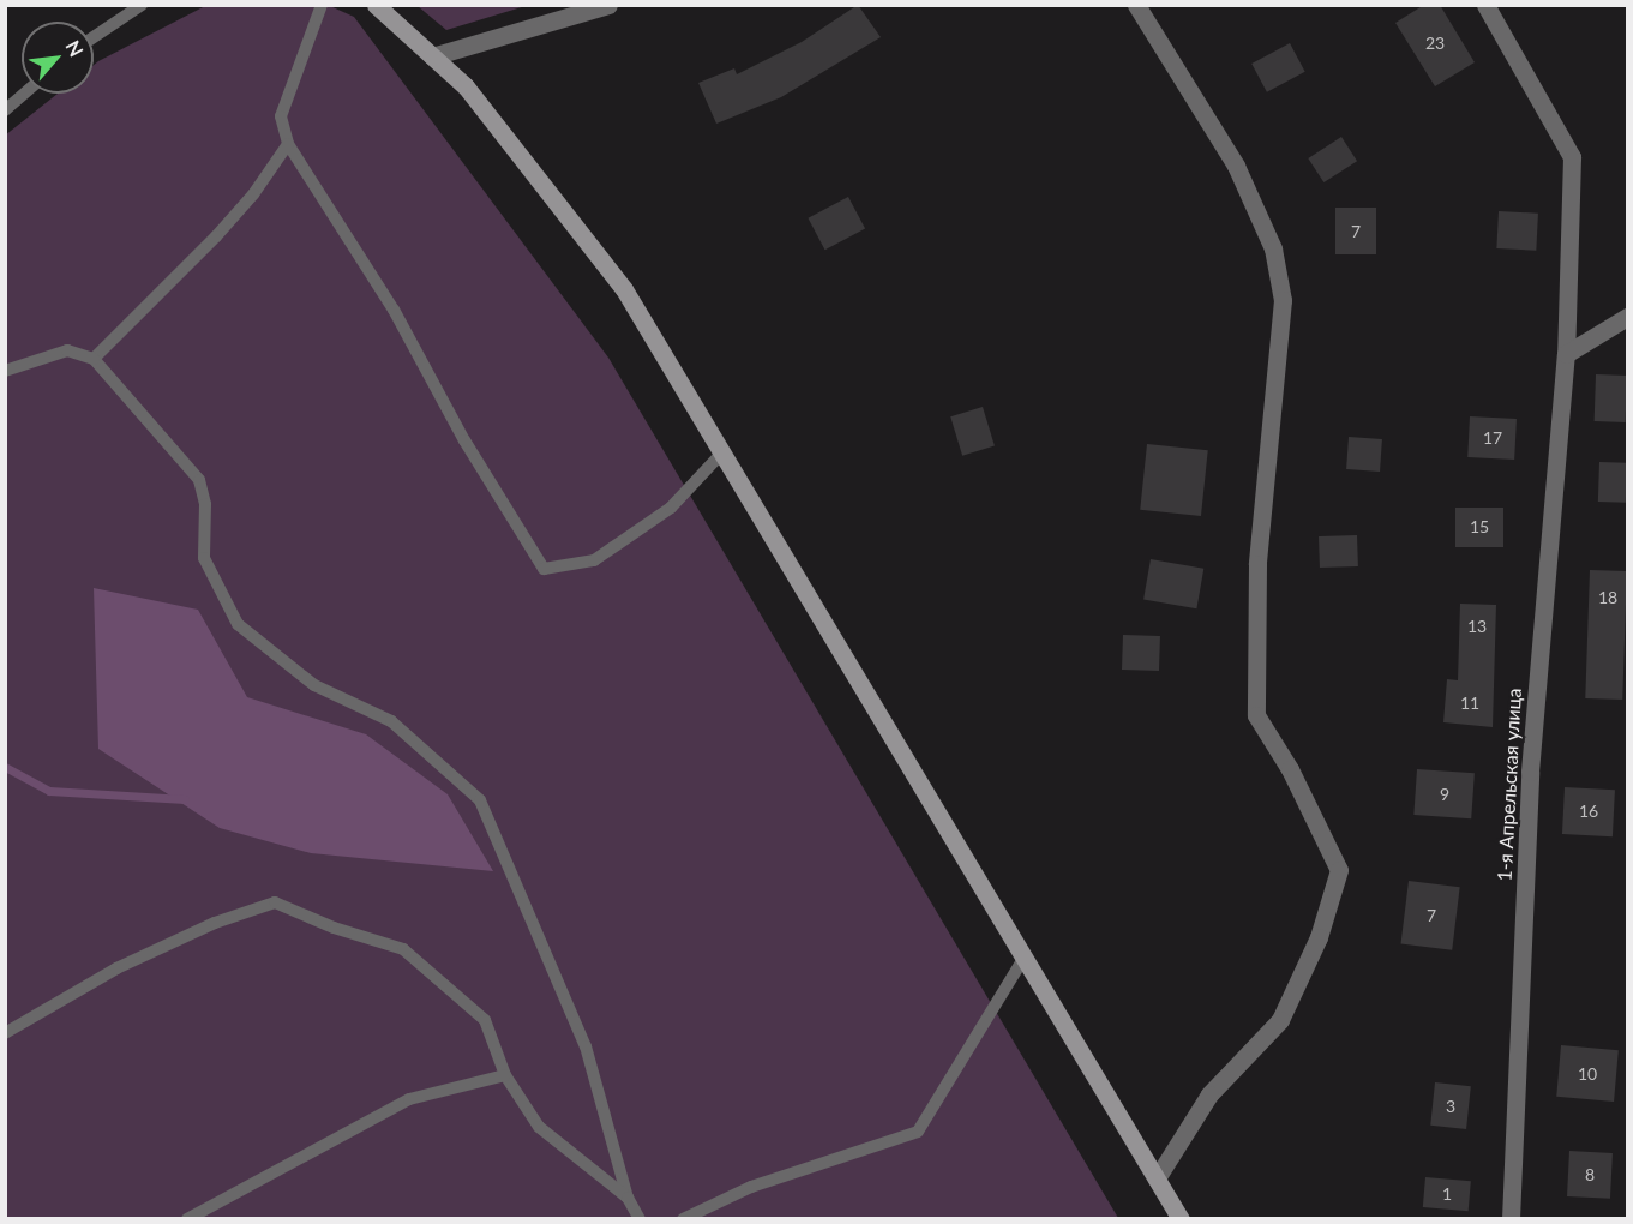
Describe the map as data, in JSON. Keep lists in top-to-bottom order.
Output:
{
  "streets": {
    "street": ["1-я Апрельская улица"]
  },
  "house_numbers": [
    "23",
    "7",
    "17",
    "15",
    "18",
    "13",
    "11",
    "9",
    "16",
    "7",
    "10",
    "3",
    "8",
    "1"
  ],
  "north": "top right"
}
